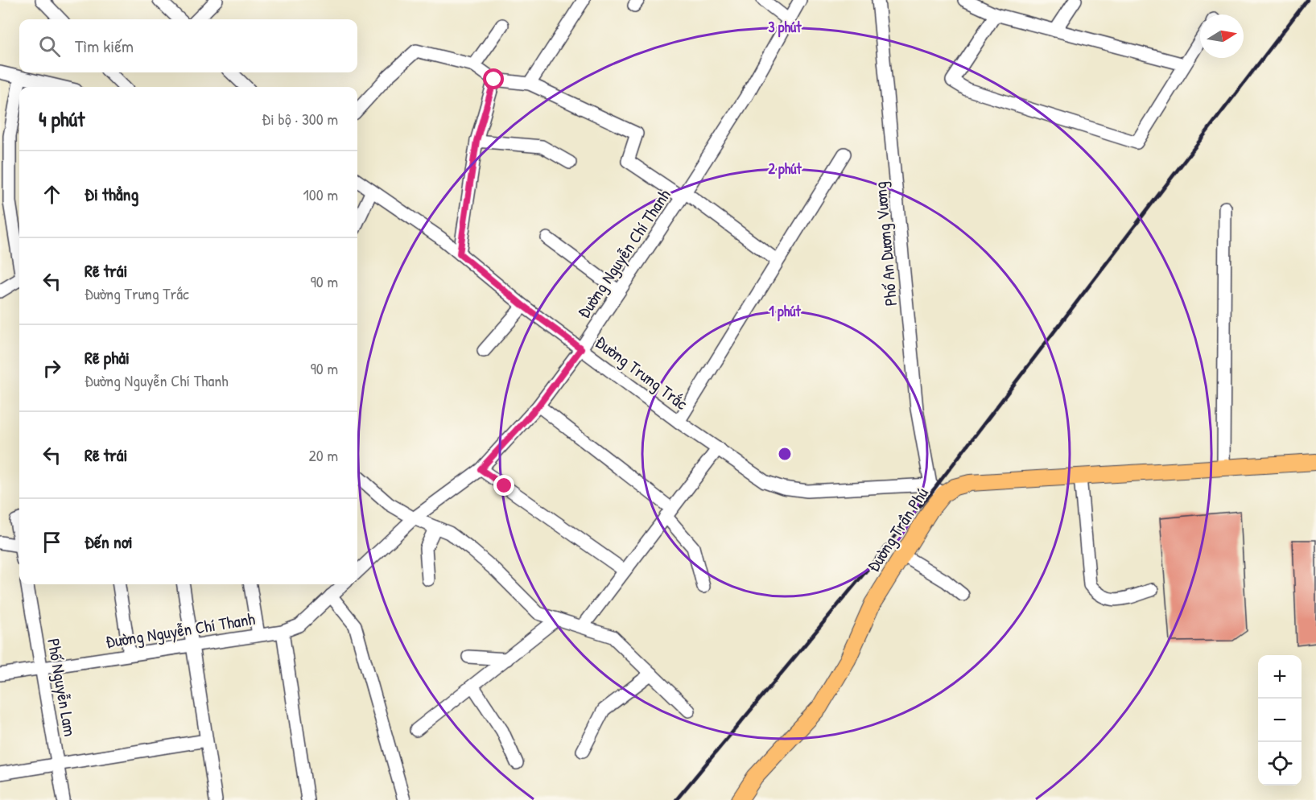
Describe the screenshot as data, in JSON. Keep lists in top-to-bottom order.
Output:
{
  "streets": {
    "main road": ["Đường Trần Phú"],
    "street": [
      "Phố An Dương Vương",
      "Đường Nguyễn Chí Thanh",
      "Đường Trưng Trắc",
      "Phố Nguyễn Lam"
    ]
  },
  "crossings": [
    ["Phố An Dương Vương", "Đường Trưng Trắc"],
    ["Đường Nguyễn Chí Thanh", "Đường Trưng Trắc"],
    ["Đường Nguyễn Chí Thanh", "Phố Nguyễn Lam"]
  ],
  "north": "right",
  "page": {
    "search": "Tìm kiếm",
    "heading": ["4 phút", "Đi bộ · 300 m"],
    "list": [
      ["Đi thẳng", "100 m"],
      ["Rẽ trái", "Đường Trưng Trắc", "90 m"],
      ["Rẽ phải", "Đường Nguyễn Chí Thanh", "90 m"],
      ["Rẽ trái", "20 m"],
      "Đến nơi"
    ],
    "map_buttons": ["+", "−"]
  },
  "rings": ["3 phút", "2 phút", "1 phút"]
}
